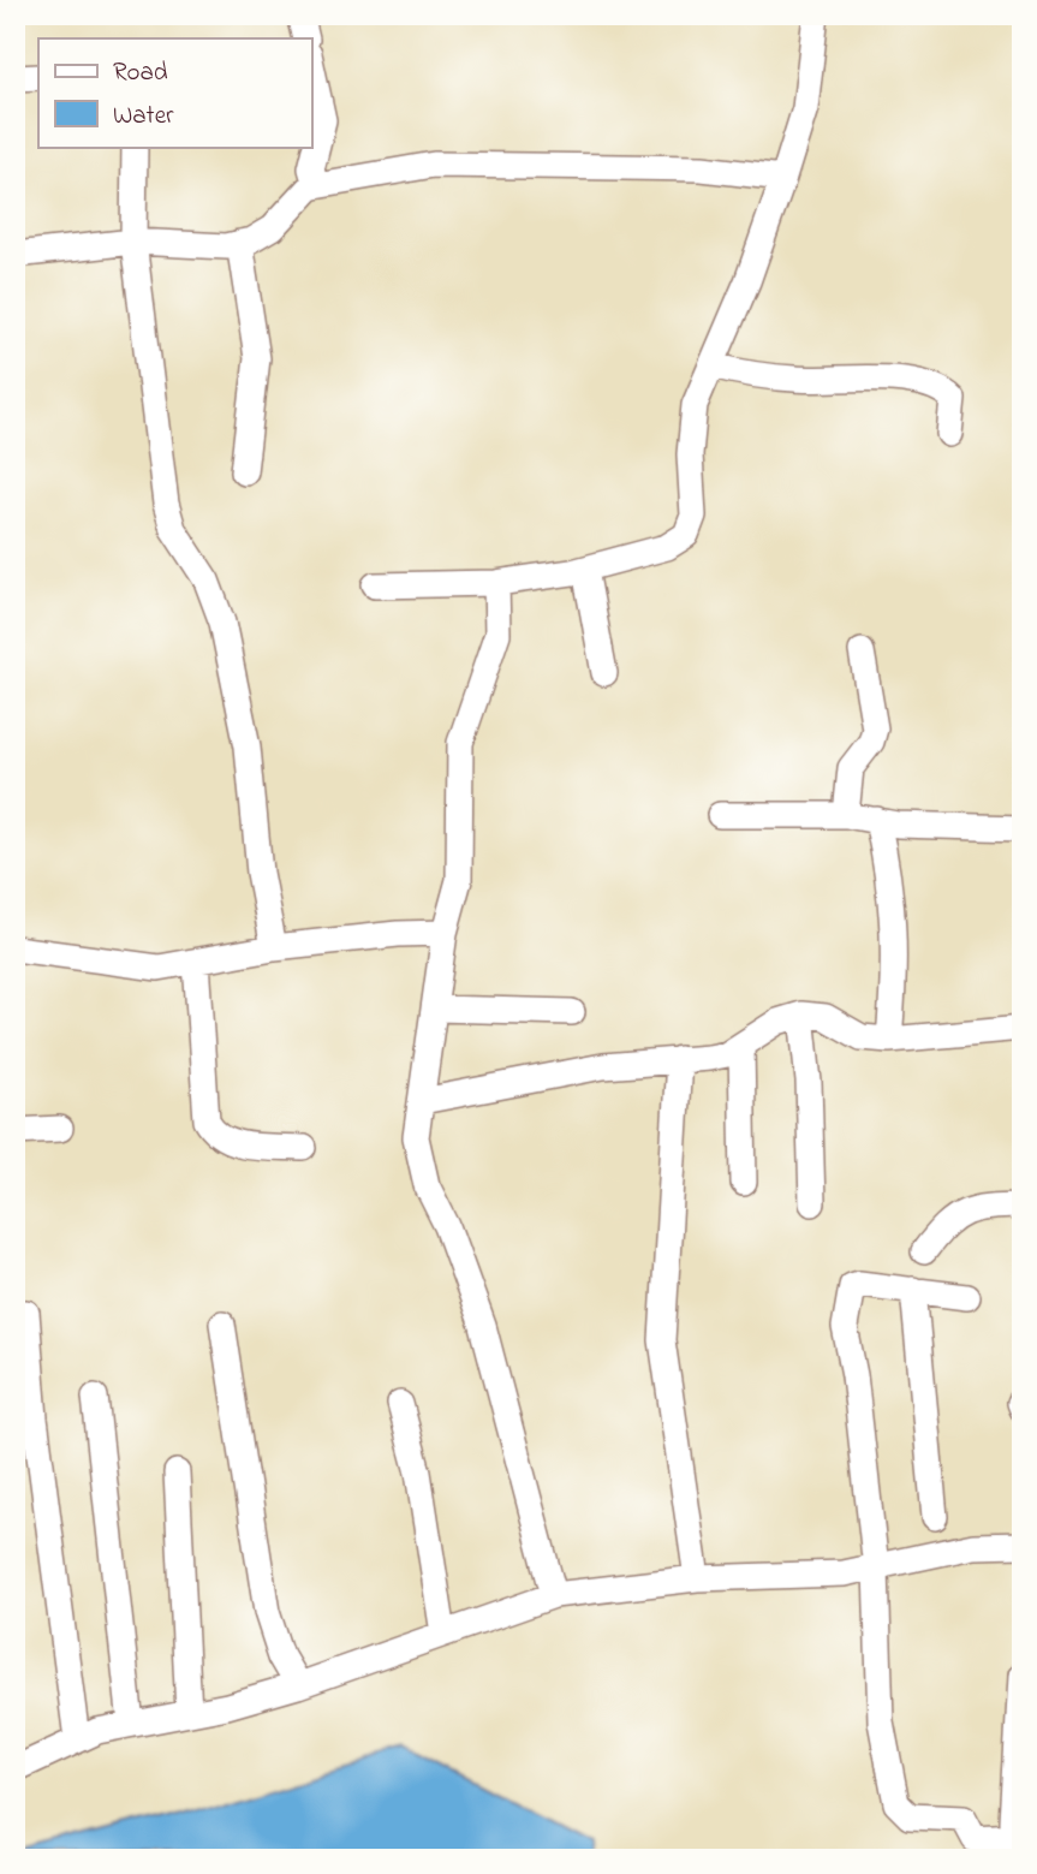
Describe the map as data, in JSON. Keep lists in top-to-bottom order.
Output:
{
  "legend": ["Road", "Water"]
}
